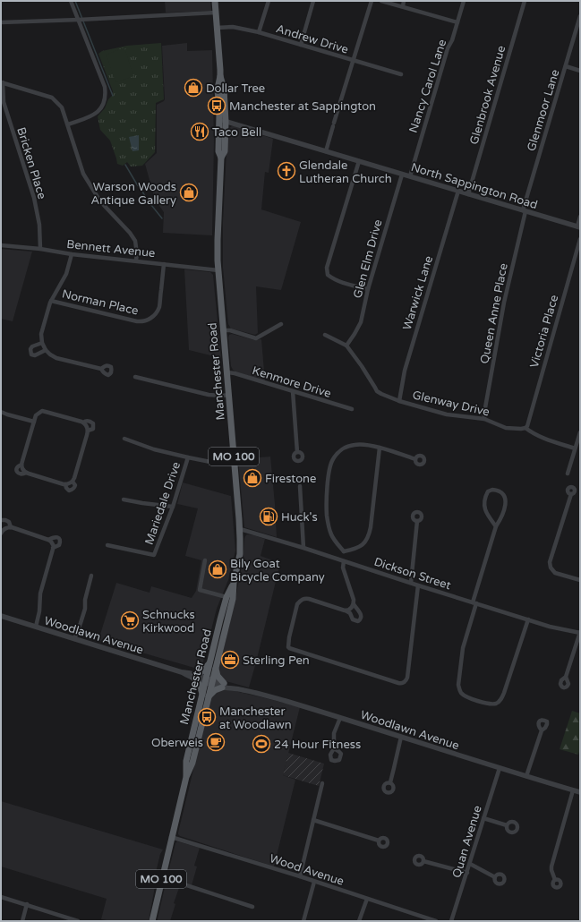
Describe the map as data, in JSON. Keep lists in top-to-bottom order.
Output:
{
  "streets": {
    "main road": ["Manchester Road", "MO 100"],
    "street": [
      "Andrew Drive",
      "Nancy Carol Lane",
      "Glenbrook Avenue",
      "Glenmoor Lane",
      "Bricken Place",
      "North Sappington Road",
      "Bennett Avenue",
      "Glen Elm Drive",
      "Warwick Lane",
      "Norman Place",
      "Queen Anne Place",
      "Victoria Place",
      "Kenmore Drive",
      "Glenway Drive",
      "Mariedale Drive",
      "Dickson Street",
      "Woodlawn Avenue",
      "Quan Avenue",
      "Wood Avenue"
    ]
  },
  "crossings": [
    ["Andrew Drive", "Manchester Road"],
    ["Nancy Carol Lane", "North Sappington Road"],
    ["Glenbrook Avenue", "North Sappington Road"],
    ["Glenmoor Lane", "North Sappington Road"],
    ["Glenmoor Lane", "Queen Anne Place"],
    ["Bricken Place", "Bennett Avenue"],
    ["North Sappington Road", "Glen Elm Drive"],
    ["North Sappington Road", "Warwick Lane"],
    ["North Sappington Road", "Queen Anne Place"],
    ["North Sappington Road", "Manchester Road"],
    ["Bennett Avenue", "Norman Place"],
    ["Bennett Avenue", "Manchester Road"],
    ["Glen Elm Drive", "Glenway Drive"],
    ["Warwick Lane", "Glenway Drive"],
    ["Queen Anne Place", "Glenway Drive"],
    ["Victoria Place", "Glenway Drive"],
    ["Manchester Road", "Kenmore Drive"],
    ["Manchester Road", "Dickson Street"],
    ["Manchester Road", "Woodlawn Avenue"],
    ["Manchester Road", "Wood Avenue"],
    ["Woodlawn Avenue", "Quan Avenue"]
  ],
  "places": {
    "shop": [
      "Dollar Tree",
      "Warson Woods Antique Gallery",
      "Firestone",
      "Bily Goat Bicycle Company"
    ],
    "bus stop": ["Manchester at Sappington", "Manchester at Woodlawn"],
    "restaurant": ["Taco Bell"],
    "church": ["Glendale Lutheran Church"],
    "fuel station": ["Huck's"],
    "supermarket": ["Schnucks Kirkwood"],
    "office": ["Sterling Pen"],
    "cafe": ["Oberweis"],
    "sports": ["24 Hour Fitness"]
  }
}
